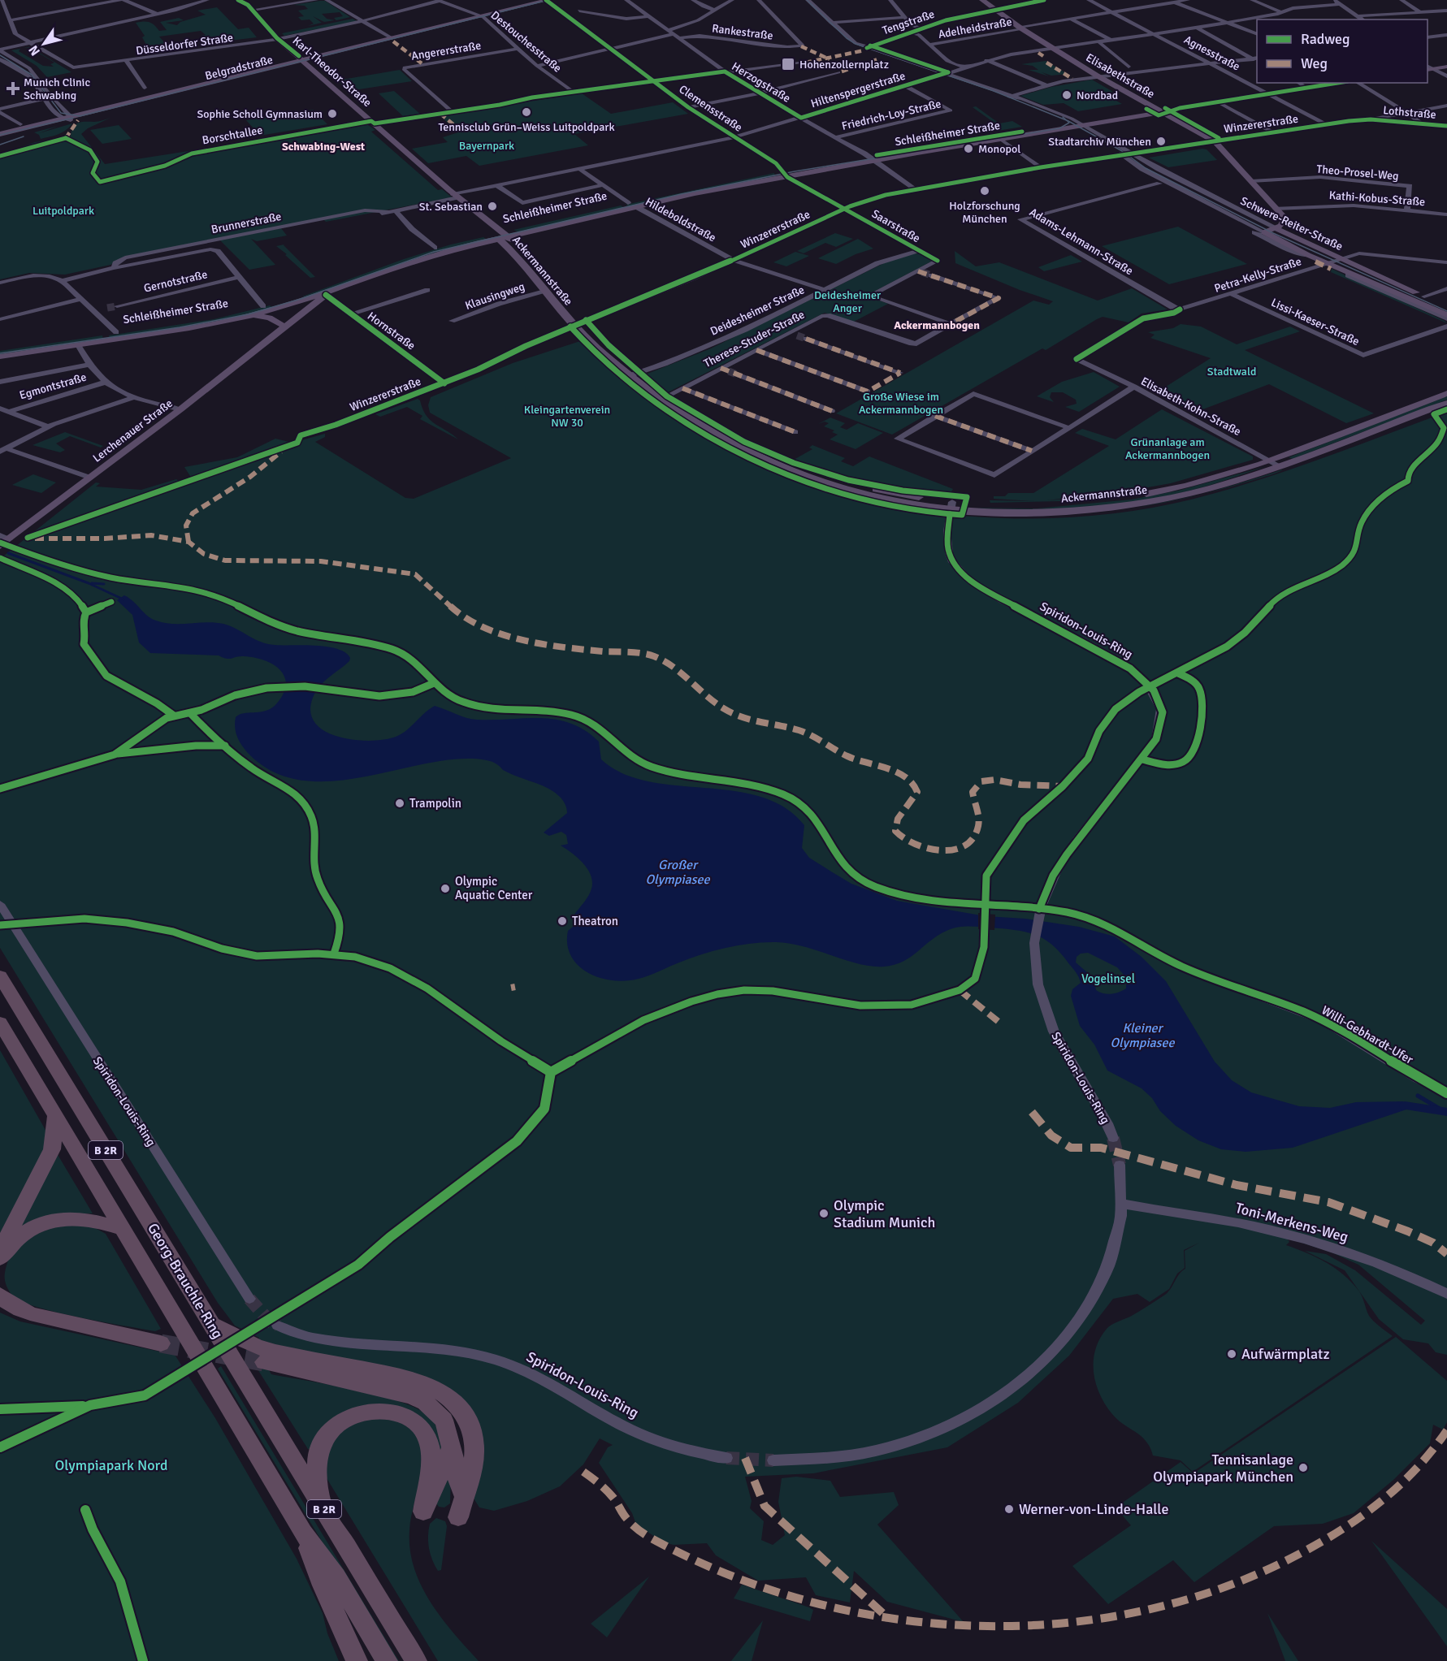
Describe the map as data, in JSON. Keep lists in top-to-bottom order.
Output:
{
  "streets": {
    "highway": ["B 2R", "Georg-Brauchle-Ring"],
    "main road": [
      "Belgradstraße",
      "Karl-Theodor-Straße",
      "Elisabethstraße",
      "Schleißheimer Straße",
      "Schwere-Reiter-Straße",
      "Ackermannstraße",
      "Lerchenauer Straße"
    ],
    "street": [
      "Tengstraße",
      "Adelheidstraße",
      "Rankestraße",
      "Destouchesstraße",
      "Düsseldorfer Straße",
      "Angererstraße",
      "Agnesstraße",
      "Herzogstraße",
      "Hiltenspergerstraße",
      "Clemensstraße",
      "Lothstraße",
      "Friedrich-Loy-Straße",
      "Winzererstraße",
      "Borschtallee",
      "Theo-Prosel-Weg",
      "Kathi-Kobus-Straße",
      "Hildeboldstraße",
      "Brunnerstraße",
      "Saarstraße",
      "Adams-Lehmann-Straße",
      "Petra-Kelly-Straße",
      "Gernotstraße",
      "Klausingweg",
      "Deidesheimer Straße",
      "Lissi-Kaeser-Straße",
      "Hornstraße",
      "Therese-Studer-Straße",
      "Egmontstraße",
      "Elisabeth-Kohn-Straße",
      "Spiridon-Louis-Ring",
      "Willi-Gebhardt-Ufer",
      "Toni-Merkens-Weg"
    ]
  },
  "crossings": [
    ["Tengstraße", "Elisabethstraße"],
    ["Adelheidstraße", "Agnesstraße"],
    ["Adelheidstraße", "Elisabethstraße"],
    ["Rankestraße", "Herzogstraße"],
    ["Destouchesstraße", "Angererstraße"],
    ["Destouchesstraße", "Belgradstraße"],
    ["Destouchesstraße", "Clemensstraße"],
    ["Düsseldorfer Straße", "Karl-Theodor-Straße"],
    ["Angererstraße", "Karl-Theodor-Straße"],
    ["Angererstraße", "Borschtallee"],
    ["Agnesstraße", "Hiltenspergerstraße"],
    ["Agnesstraße", "Winzererstraße"],
    ["Agnesstraße", "Schleißheimer Straße"],
    ["Belgradstraße", "Karl-Theodor-Straße"],
    ["Belgradstraße", "Clemensstraße"],
    ["Karl-Theodor-Straße", "Hiltenspergerstraße"],
    ["Karl-Theodor-Straße", "Schleißheimer Straße"],
    ["Karl-Theodor-Straße", "Borschtallee"],
    ["Karl-Theodor-Straße", "Brunnerstraße"],
    ["Karl-Theodor-Straße", "Ackermannstraße"],
    ["Elisabethstraße", "Hiltenspergerstraße"],
    ["Elisabethstraße", "Winzererstraße"],
    ["Elisabethstraße", "Schleißheimer Straße"],
    ["Elisabethstraße", "Theo-Prosel-Weg"],
    ["Elisabethstraße", "Kathi-Kobus-Straße"],
    ["Elisabethstraße", "Schwere-Reiter-Straße"],
    ["Herzogstraße", "Hiltenspergerstraße"],
    ["Herzogstraße", "Friedrich-Loy-Straße"],
    ["Herzogstraße", "Winzererstraße"],
    ["Herzogstraße", "Schleißheimer Straße"],
    ["Hiltenspergerstraße", "Clemensstraße"],
    ["Hiltenspergerstraße", "Friedrich-Loy-Straße"],
    ["Hiltenspergerstraße", "Hildeboldstraße"],
    ["Hiltenspergerstraße", "Brunnerstraße"],
    ["Clemensstraße", "Winzererstraße"],
    ["Clemensstraße", "Schleißheimer Straße"],
    ["Clemensstraße", "Saarstraße"],
    ["Lothstraße", "Winzererstraße"],
    ["Winzererstraße", "Hildeboldstraße"],
    ["Winzererstraße", "Schwere-Reiter-Straße"],
    ["Winzererstraße", "Saarstraße"],
    ["Winzererstraße", "Ackermannstraße"],
    ["Winzererstraße", "Hornstraße"],
    ["Schleißheimer Straße", "Hildeboldstraße"],
    ["Schleißheimer Straße", "Schwere-Reiter-Straße"],
    ["Schleißheimer Straße", "Ackermannstraße"],
    ["Schleißheimer Straße", "Hornstraße"],
    ["Schleißheimer Straße", "Lerchenauer Straße"],
    ["Theo-Prosel-Weg", "Kathi-Kobus-Straße"],
    ["Hildeboldstraße", "Deidesheimer Straße"],
    ["Brunnerstraße", "Gernotstraße"],
    ["Schwere-Reiter-Straße", "Adams-Lehmann-Straße"],
    ["Schwere-Reiter-Straße", "Petra-Kelly-Straße"],
    ["Saarstraße", "Deidesheimer Straße"],
    ["Saarstraße", "Therese-Studer-Straße"],
    ["Adams-Lehmann-Straße", "Petra-Kelly-Straße"],
    ["Ackermannstraße", "Klausingweg"],
    ["Ackermannstraße", "Deidesheimer Straße"],
    ["Ackermannstraße", "Therese-Studer-Straße"],
    ["Ackermannstraße", "Elisabeth-Kohn-Straße"],
    ["Ackermannstraße", "Spiridon-Louis-Ring"],
    ["Petra-Kelly-Straße", "Lissi-Kaeser-Straße"],
    ["Hornstraße", "Lerchenauer Straße"]
  ],
  "districts": ["Schwabing-West", "Ackermannbogen"],
  "water": ["Großer Olympiasee", "Kleiner Olympiasee"],
  "parks": [
    "Bayernpark",
    "Luitpoldpark",
    "Deidesheimer Anger",
    "Stadtwald",
    "Große Wiese im Ackermannbogen",
    "Kleingartenverein NW 30",
    "Grünanlage am Ackermannbogen",
    "Vogelinsel",
    "Olympiapark Nord"
  ],
  "places": {
    "transit": ["Hohenzollernplatz"],
    "health": ["Munich Clinic Schwabing"],
    "other": [
      "Nordbad",
      "Tennisclub Grün–Weiss Luitpoldpark",
      "Sophie Scholl Gymnasium",
      "Stadtarchiv München",
      "Monopol",
      "Holzforschung München",
      "St. Sebastian",
      "Trampolin",
      "Olympic Aquatic Center",
      "Theatron",
      "Olympic Stadium Munich",
      "Aufwärmplatz",
      "Tennisanlage Olympiapark München",
      "Werner-von-Linde-Halle"
    ]
  },
  "legend": ["Radweg", "Weg"],
  "north": "bottom left"
}
